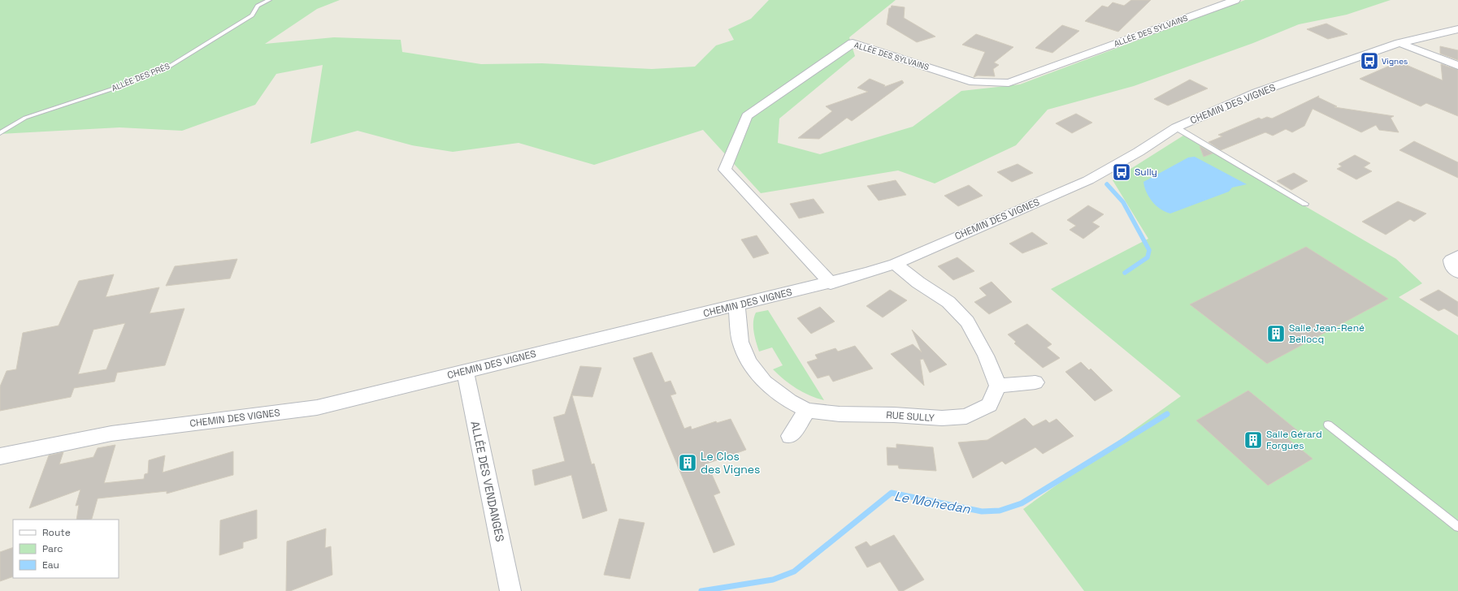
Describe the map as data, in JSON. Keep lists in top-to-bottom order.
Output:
{
  "streets": {
    "street": [
      "ALLÉE DES SYLVAINS",
      "CHEMIN DES VIGNES",
      "RUE SULLY",
      "ALLÉE DES VENDANGES"
    ],
    "lane": ["ALLÉE DES PRÉS"]
  },
  "crossings": [
    ["ALLÉE DES SYLVAINS", "CHEMIN DES VIGNES"],
    ["CHEMIN DES VIGNES", "RUE SULLY"],
    ["CHEMIN DES VIGNES", "ALLÉE DES VENDANGES"]
  ],
  "water": ["Le Mohedan"],
  "places": {
    "bus stop": ["Vignes", "Sully"],
    "building": ["Salle Jean-René Bellocq", "Salle Gérard Forgues", "Le Clos des Vignes"]
  },
  "legend": ["Route", "Parc", "Eau"]
}
